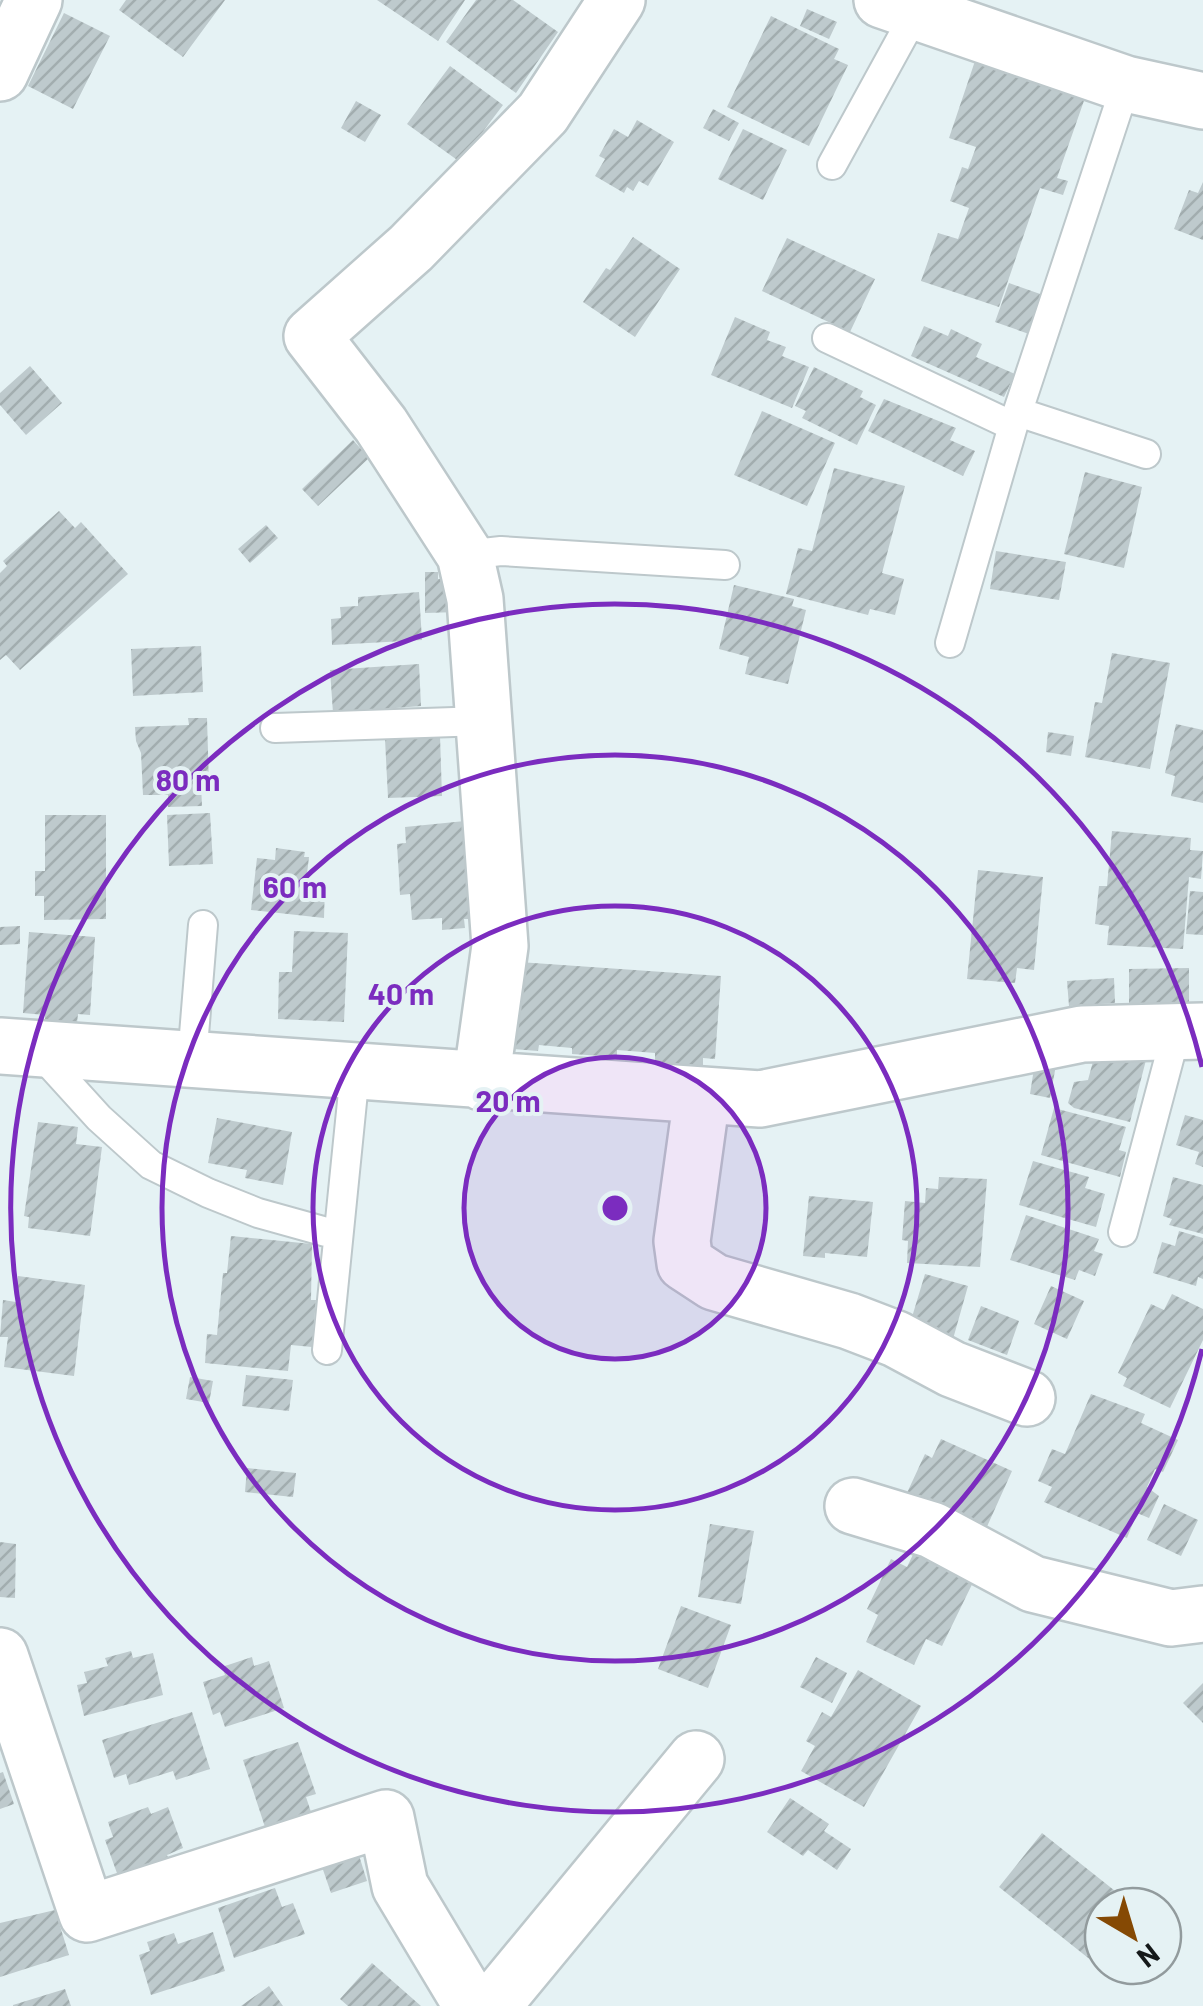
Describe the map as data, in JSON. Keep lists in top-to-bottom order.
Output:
{
  "north": "bottom right",
  "rings": [
    "80 m",
    "60 m",
    "40 m",
    "20 m"
  ]
}
